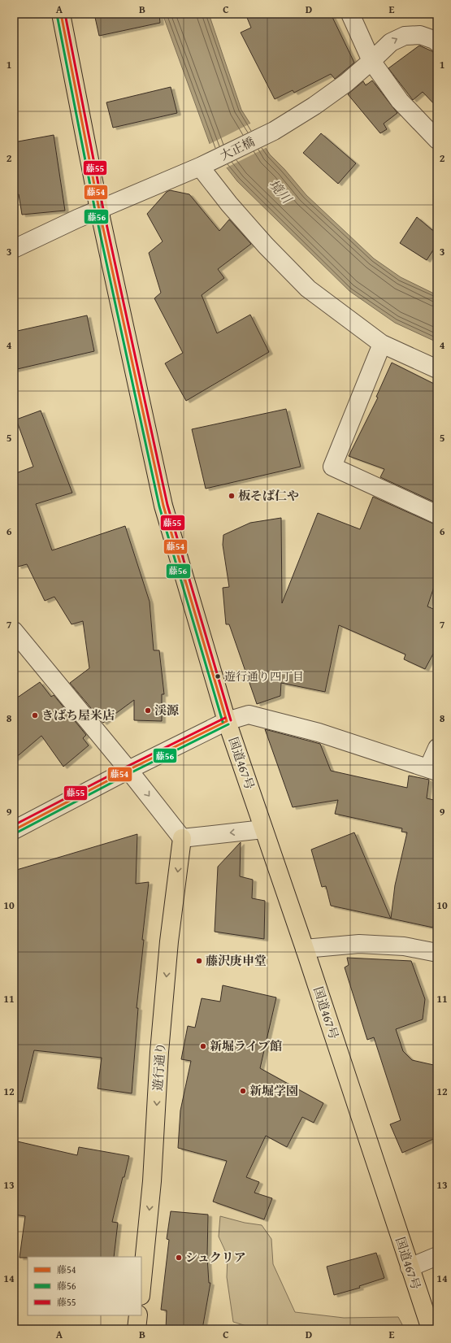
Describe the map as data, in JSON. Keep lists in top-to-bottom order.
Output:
{
  "streets": {
    "main road": ["国道467号", "遊行通り"],
    "street": ["大正橋"]
  },
  "crossings": [
    ["大正橋", "国道467号"]
  ],
  "one_way": ["遊行通り"],
  "water": ["境川"],
  "places": [
    "板そば仁や",
    "遊行通り四丁目",
    "渓源",
    "きばち屋米店",
    "藤沢庚申堂",
    "新堀ライブ館",
    "新堀学園",
    "シュクリア"
  ],
  "lines": ["transit line 藤54", "transit line 藤55", "transit line 藤56"],
  "legend": ["藤54", "藤56", "藤55"],
  "grid": {
    "columns": [
      "A",
      "B",
      "C",
      "D",
      "E"
    ],
    "rows": [
      "1",
      "2",
      "3",
      "4",
      "5",
      "6",
      "7",
      "8",
      "9",
      "10",
      "11",
      "12",
      "13",
      "14"
    ]
  }
}
